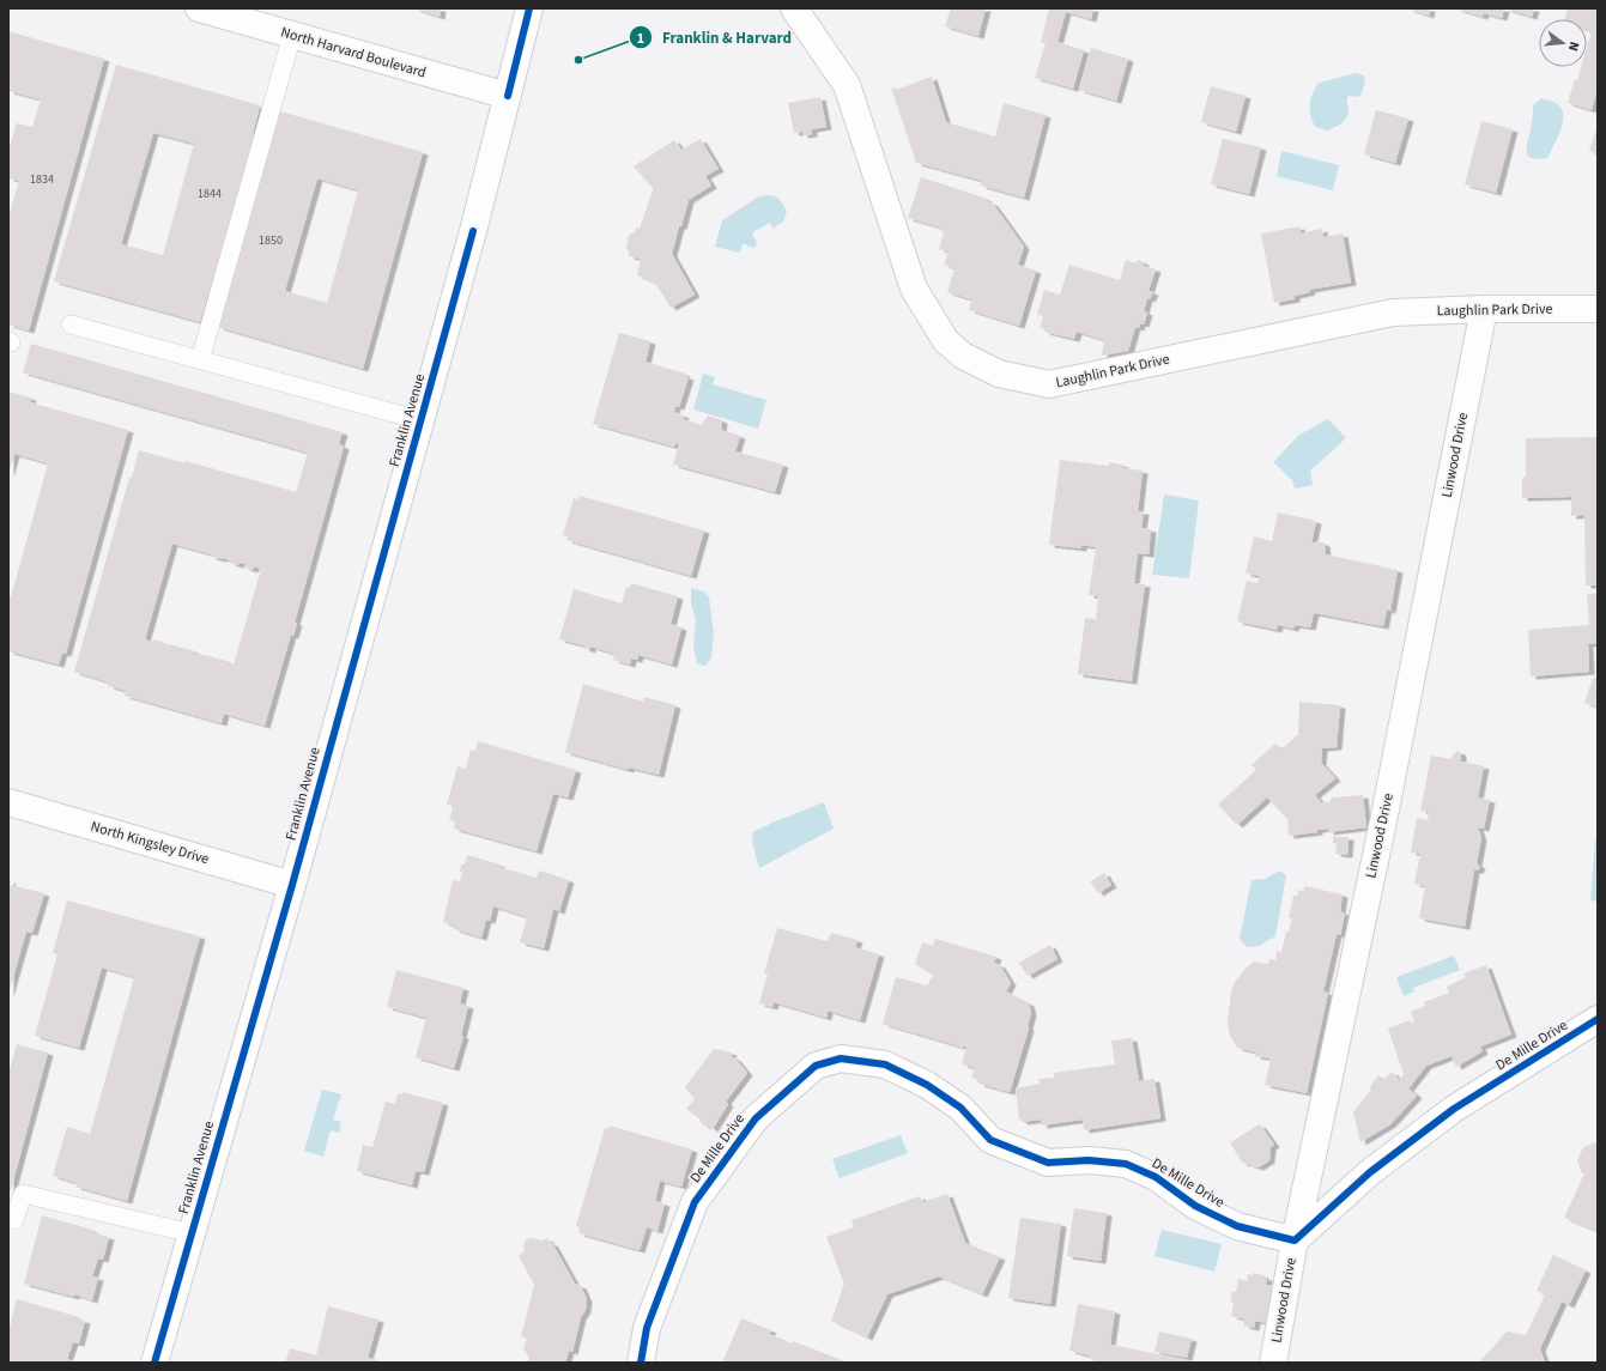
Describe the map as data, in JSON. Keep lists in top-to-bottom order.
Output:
{
  "streets": {
    "street": [
      "North Harvard Boulevard",
      "Laughlin Park Drive",
      "Franklin Avenue",
      "Linwood Drive",
      "North Kingsley Drive",
      "De Mille Drive"
    ]
  },
  "crossings": [
    ["North Harvard Boulevard", "Franklin Avenue"],
    ["Laughlin Park Drive", "Linwood Drive"],
    ["Franklin Avenue", "North Kingsley Drive"],
    ["Linwood Drive", "De Mille Drive"]
  ],
  "places": ["Franklin & Harvard"],
  "house_numbers": ["1834", "1844", "1850"],
  "north": "right"
}
